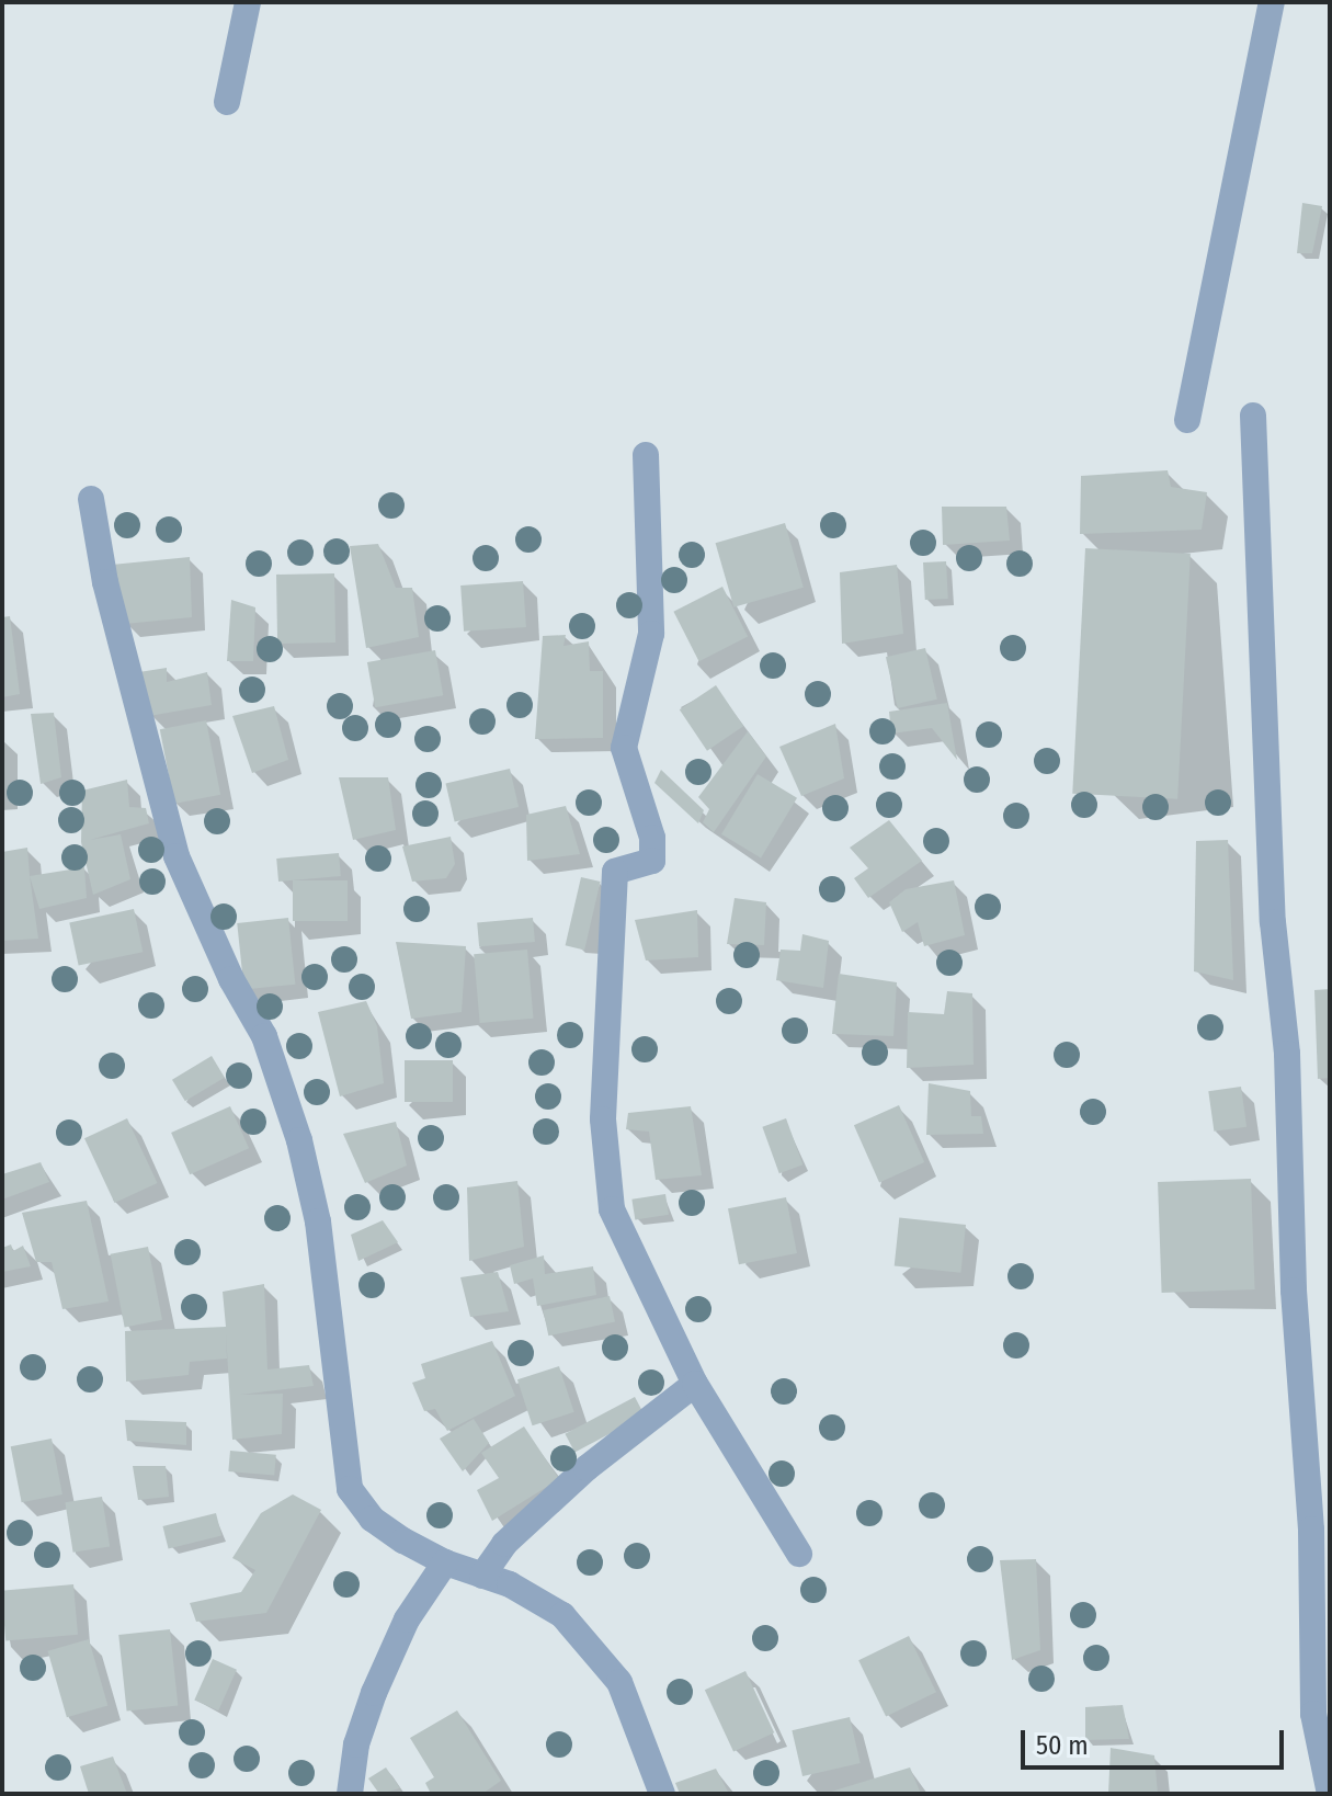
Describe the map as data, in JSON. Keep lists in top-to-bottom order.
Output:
{
  "scale_bar": "50 m"
}
